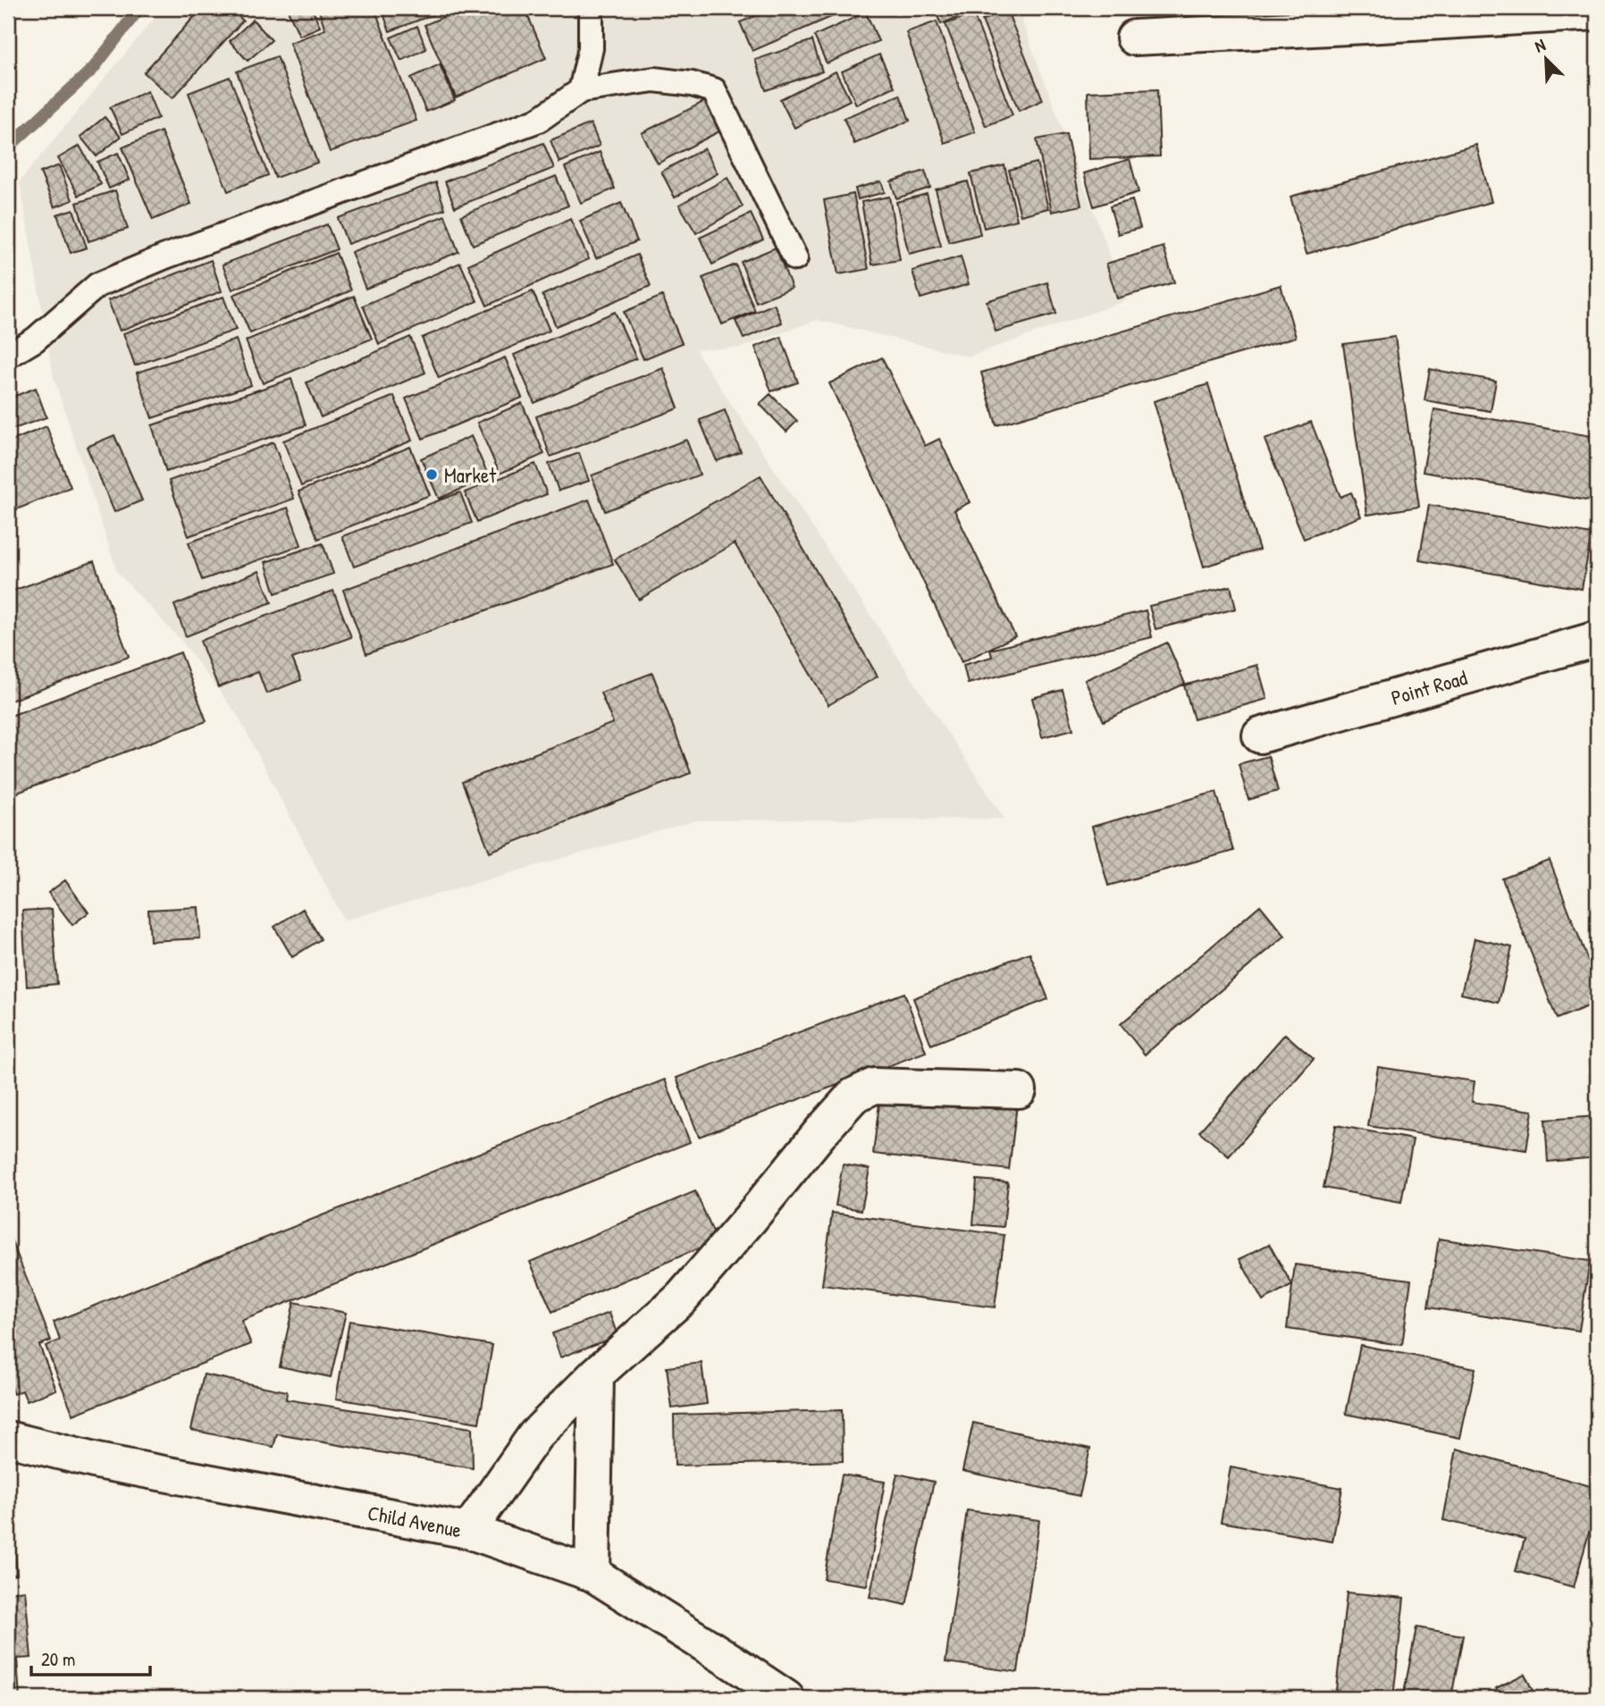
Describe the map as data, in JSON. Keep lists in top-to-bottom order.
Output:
{
  "streets": {
    "street": ["Point Road", "Child Avenue"]
  },
  "places": ["Market"],
  "scale_bar": "20 m",
  "north": "top left"
}
